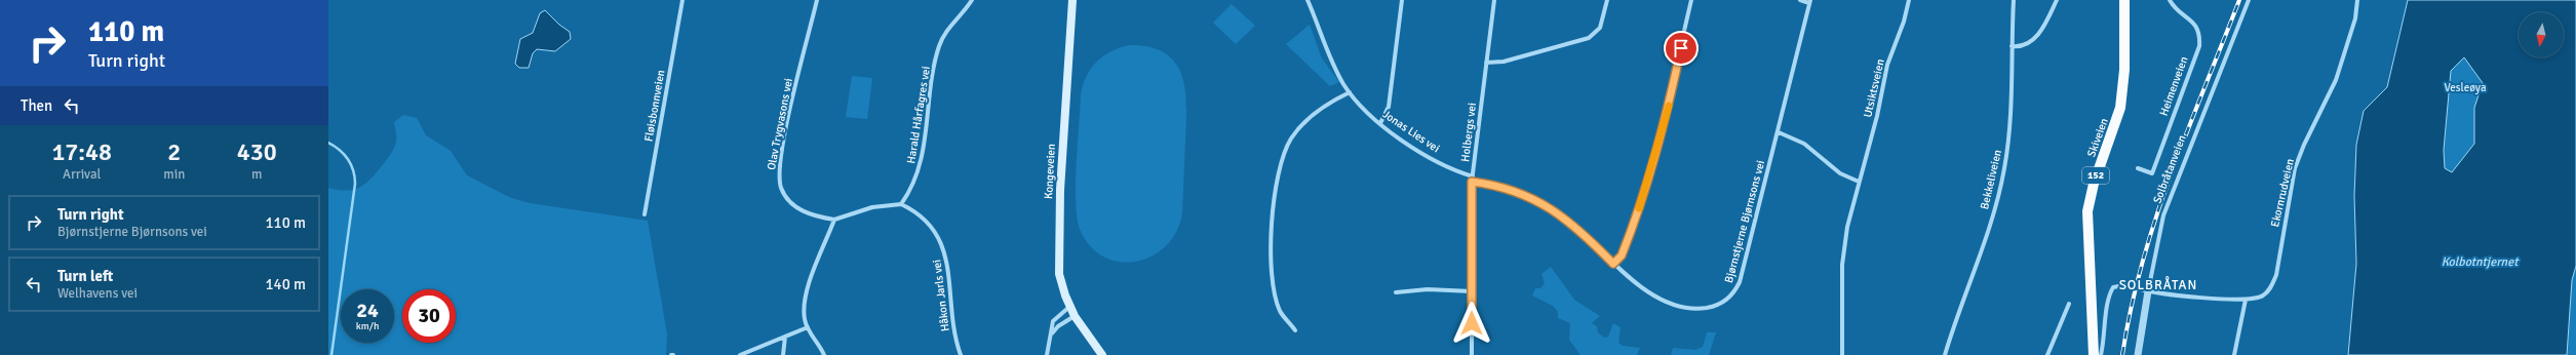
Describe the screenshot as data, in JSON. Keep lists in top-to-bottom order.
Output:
{
  "streets": {
    "main road": ["Skiveien", "Kongeveien", "152"],
    "street": [
      "Heimenveien",
      "Utsiktsveien",
      "Fløisbonnveien",
      "Harald Hårfagres vei",
      "Olav Trygvasons vei",
      "Jonas Lies vei",
      "Holbergs vei",
      "Solbråtanveien",
      "Bekkeliveien",
      "Ekornrudveien",
      "Bjørnstjerne Bjørnsons vei",
      "Håkon Jarls vei"
    ]
  },
  "crossings": [
    ["Harald Hårfagres vei", "Håkon Jarls vei"],
    ["Jonas Lies vei", "Holbergs vei"],
    ["Holbergs vei", "Bjørnstjerne Bjørnsons vei"]
  ],
  "districts": ["SOLBRÅTAN"],
  "water": ["Kolbotntjernet"],
  "parks": ["Vesleøya"],
  "north": "bottom",
  "page": {
    "turn": ["110 m", "Turn right"],
    "then": "Then",
    "eta": [
      "17:48",
      "Arrival",
      "2",
      "min",
      "430",
      "m"
    ],
    "list": [
      {
        "name": "Turn right",
        "note": "Bjørnstjerne Bjørnsons vei",
        "value": "110 m"
      },
      {
        "name": "Turn left",
        "note": "Welhavens vei",
        "value": "140 m"
      }
    ],
    "speed": "24 km/h",
    "limit": "30"
  }
}
